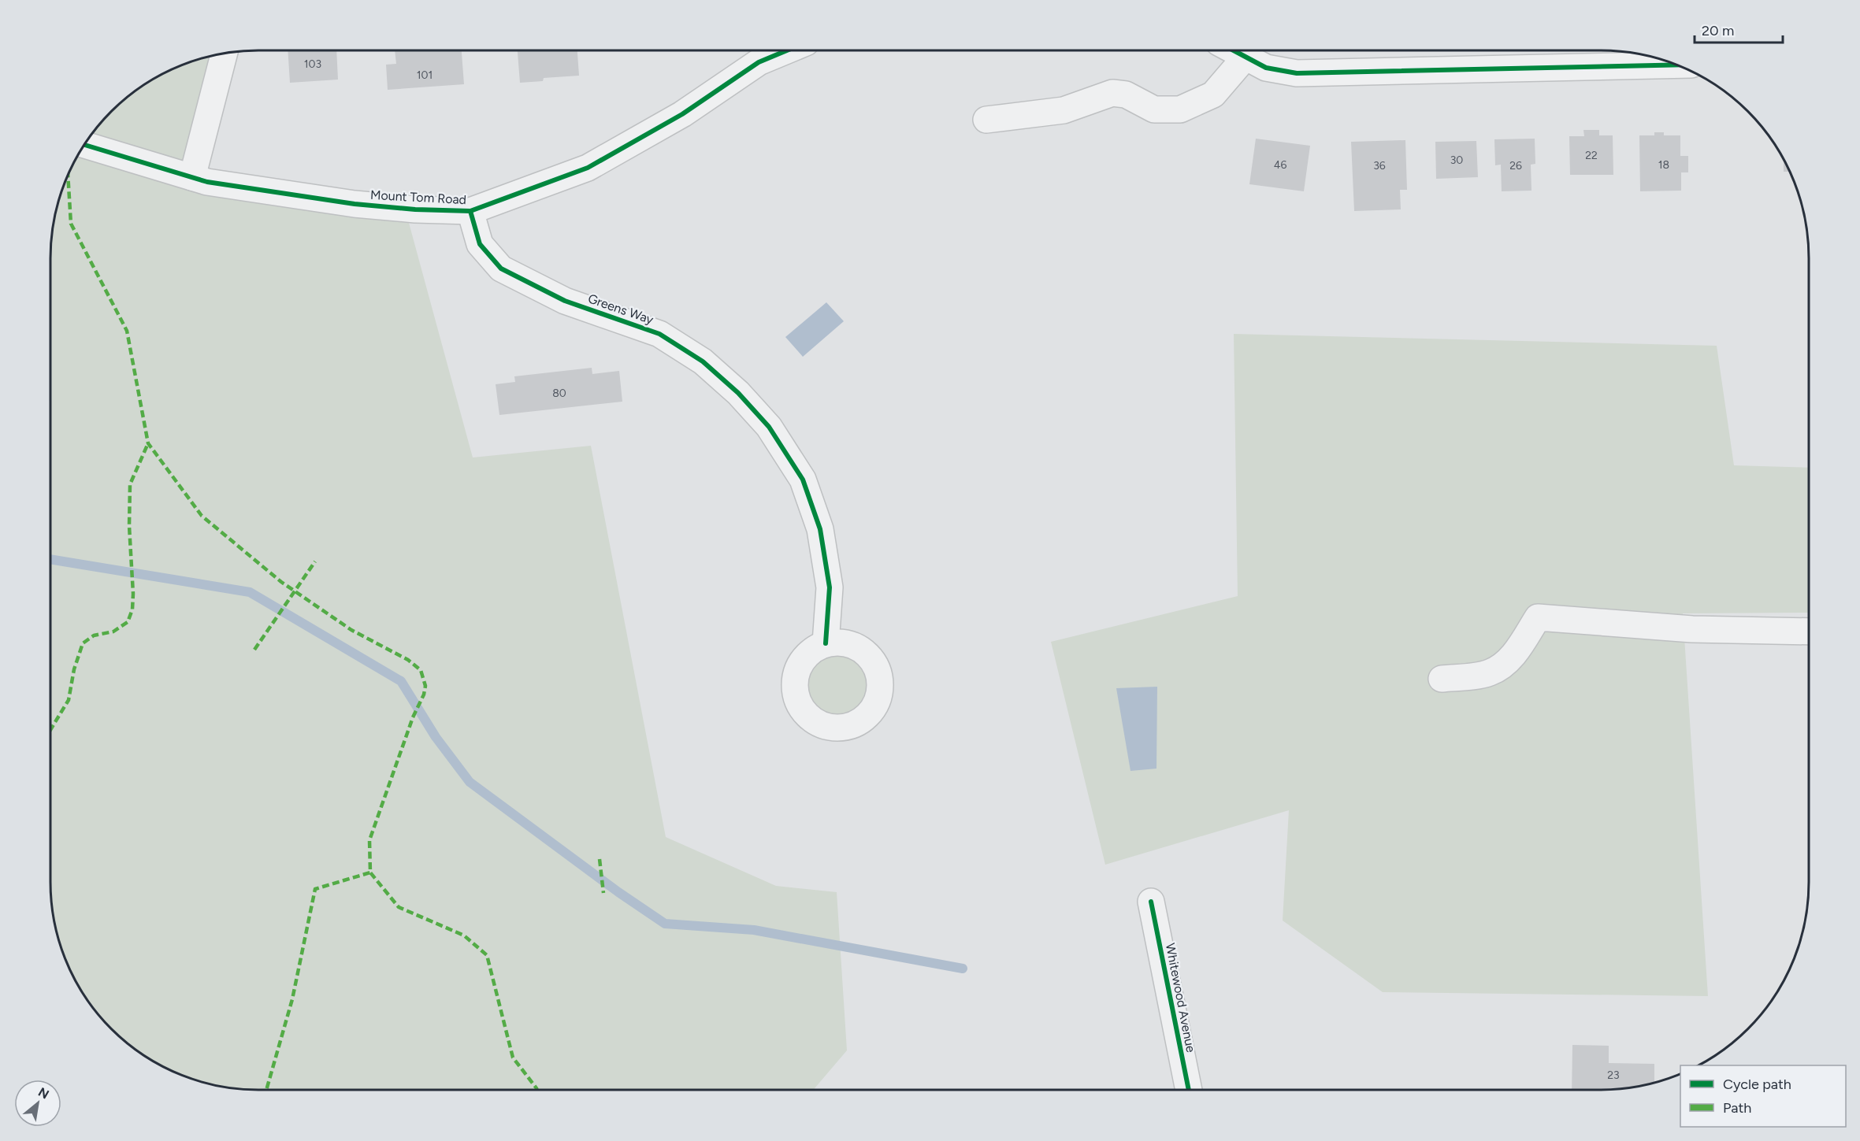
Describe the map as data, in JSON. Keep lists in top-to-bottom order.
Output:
{
  "streets": {
    "street": ["Mount Tom Road", "Greens Way", "Whitewood Avenue"]
  },
  "crossings": [
    ["Mount Tom Road", "Greens Way"]
  ],
  "house_numbers": [
    "103",
    "101",
    "22",
    "30",
    "46",
    "18",
    "36",
    "26",
    "80",
    "23"
  ],
  "legend": ["Cycle path", "Path"],
  "scale_bar": "20 m",
  "north": "top right"
}
